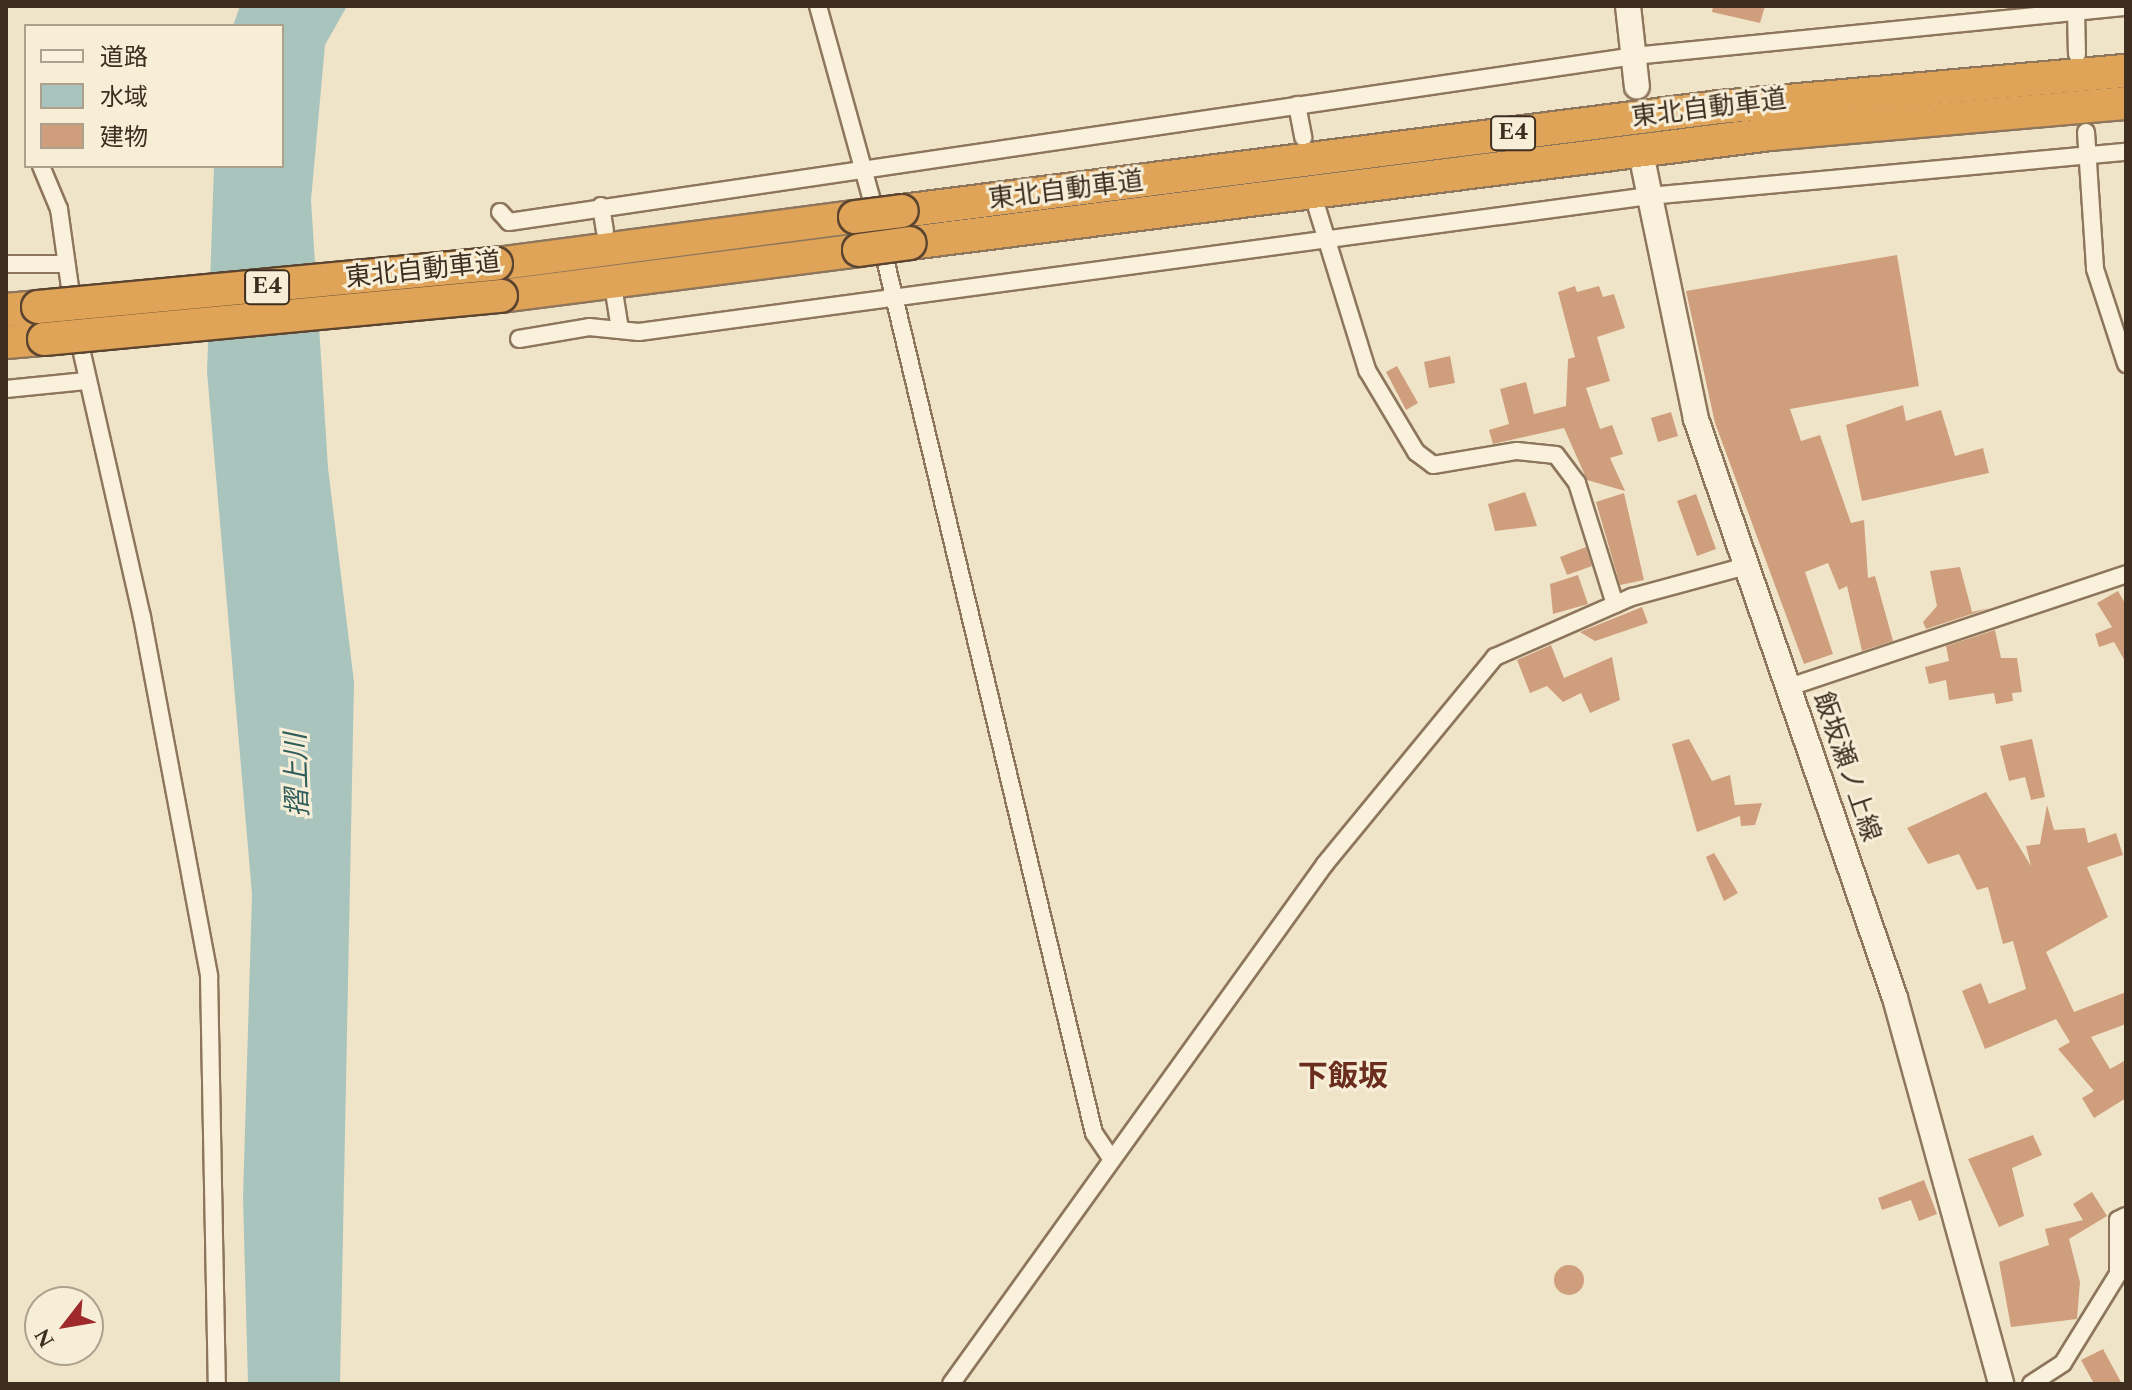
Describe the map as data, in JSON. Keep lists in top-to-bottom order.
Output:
{
  "streets": {
    "highway": ["東北自動車道", "E4"],
    "main road": ["飯坂瀬ノ上線"]
  },
  "districts": ["下飯坂"],
  "water": ["摺上川"],
  "legend": ["道路", "水域", "建物"],
  "north": "bottom left"
}
